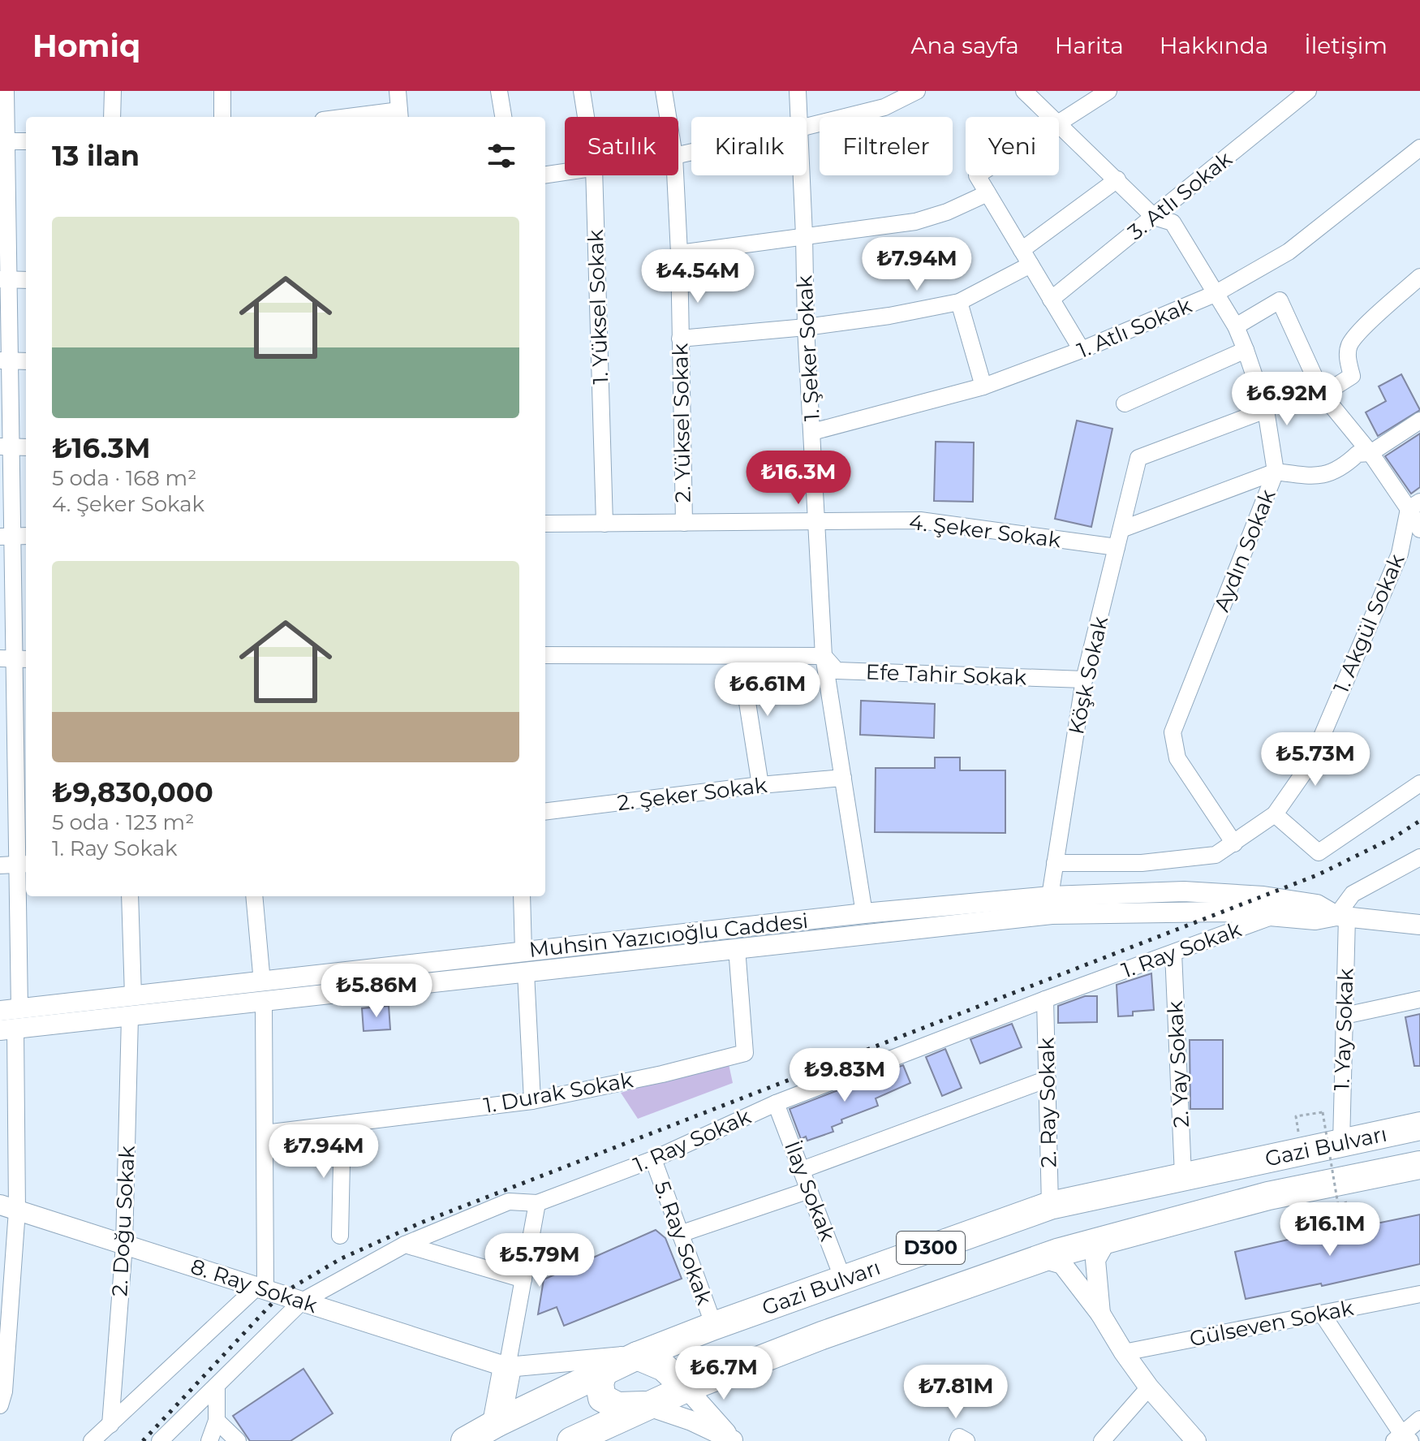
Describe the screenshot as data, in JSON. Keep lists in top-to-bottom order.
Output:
{
  "streets": {
    "highway": ["Gazi Bulvarı", "D300"],
    "street": [
      "3. Atlı Sokak",
      "1. Yüksel Sokak",
      "1. Atlı Sokak",
      "1. Şeker Sokak",
      "2. Yüksel Sokak",
      "4. Şeker Sokak",
      "Aydın Sokak",
      "1. Akgül Sokak",
      "Efe Tahir Sokak",
      "Köşk Sokak",
      "2. Şeker Sokak",
      "Muhsin Yazıcıoğlu Caddesi",
      "1. Ray Sokak",
      "1. Yay Sokak",
      "2. Yay Sokak",
      "1. Durak Sokak",
      "2. Ray Sokak",
      "İlay Sokak",
      "2. Doğu Sokak",
      "5. Ray Sokak",
      "8. Ray Sokak",
      "Gülseven Sokak"
    ]
  },
  "crossings": [
    ["3. Atlı Sokak", "Aydın Sokak"],
    ["1. Yüksel Sokak", "4. Şeker Sokak"],
    ["1. Atlı Sokak", "1. Şeker Sokak"],
    ["1. Atlı Sokak", "Aydın Sokak"],
    ["1. Şeker Sokak", "4. Şeker Sokak"],
    ["1. Şeker Sokak", "Efe Tahir Sokak"],
    ["1. Şeker Sokak", "2. Şeker Sokak"],
    ["1. Şeker Sokak", "Muhsin Yazıcıoğlu Caddesi"],
    ["2. Yüksel Sokak", "4. Şeker Sokak"],
    ["4. Şeker Sokak", "Köşk Sokak"],
    ["Aydın Sokak", "1. Akgül Sokak"],
    ["Aydın Sokak", "Köşk Sokak"],
    ["1. Akgül Sokak", "Köşk Sokak"],
    ["Efe Tahir Sokak", "Köşk Sokak"],
    ["Köşk Sokak", "Muhsin Yazıcıoğlu Caddesi"],
    ["Muhsin Yazıcıoğlu Caddesi", "1. Ray Sokak"],
    ["Muhsin Yazıcıoğlu Caddesi", "1. Yay Sokak"],
    ["Muhsin Yazıcıoğlu Caddesi", "1. Durak Sokak"],
    ["Muhsin Yazıcıoğlu Caddesi", "2. Doğu Sokak"],
    ["1. Ray Sokak", "2. Yay Sokak"],
    ["1. Ray Sokak", "2. Ray Sokak"],
    ["1. Ray Sokak", "İlay Sokak"],
    ["1. Ray Sokak", "5. Ray Sokak"],
    ["1. Ray Sokak", "8. Ray Sokak"],
    ["1. Yay Sokak", "Gazi Bulvarı"],
    ["2. Yay Sokak", "Gazi Bulvarı"],
    ["2. Ray Sokak", "Gazi Bulvarı"],
    ["Gazi Bulvarı", "İlay Sokak"],
    ["Gazi Bulvarı", "5. Ray Sokak"],
    ["2. Doğu Sokak", "8. Ray Sokak"]
  ],
  "page": {
    "header": "Homiq",
    "nav": [
      "Ana sayfa",
      "Harita",
      "Hakkında",
      "İletişim"
    ],
    "chip": [
      "Satılık",
      "Kiralık",
      "Filtreler",
      "Yeni"
    ],
    "heading": "13 ilan",
    "list": [
      {
        "name": "₺16.3M",
        "note": "5 oda · 168 m² · 4. Şeker Sokak"
      },
      {
        "name": "₺9,830,000",
        "note": "5 oda · 123 m² · 1. Ray Sokak"
      }
    ],
    "price": [
      "₺7.94M",
      "₺4.54M",
      "₺6.92M",
      "₺16.3M",
      "₺6.61M",
      "₺5.73M",
      "₺5.86M",
      "₺9.83M",
      "₺7.94M",
      "₺16.1M",
      "₺5.79M",
      "₺6.7M",
      "₺7.81M"
    ]
  }
}
